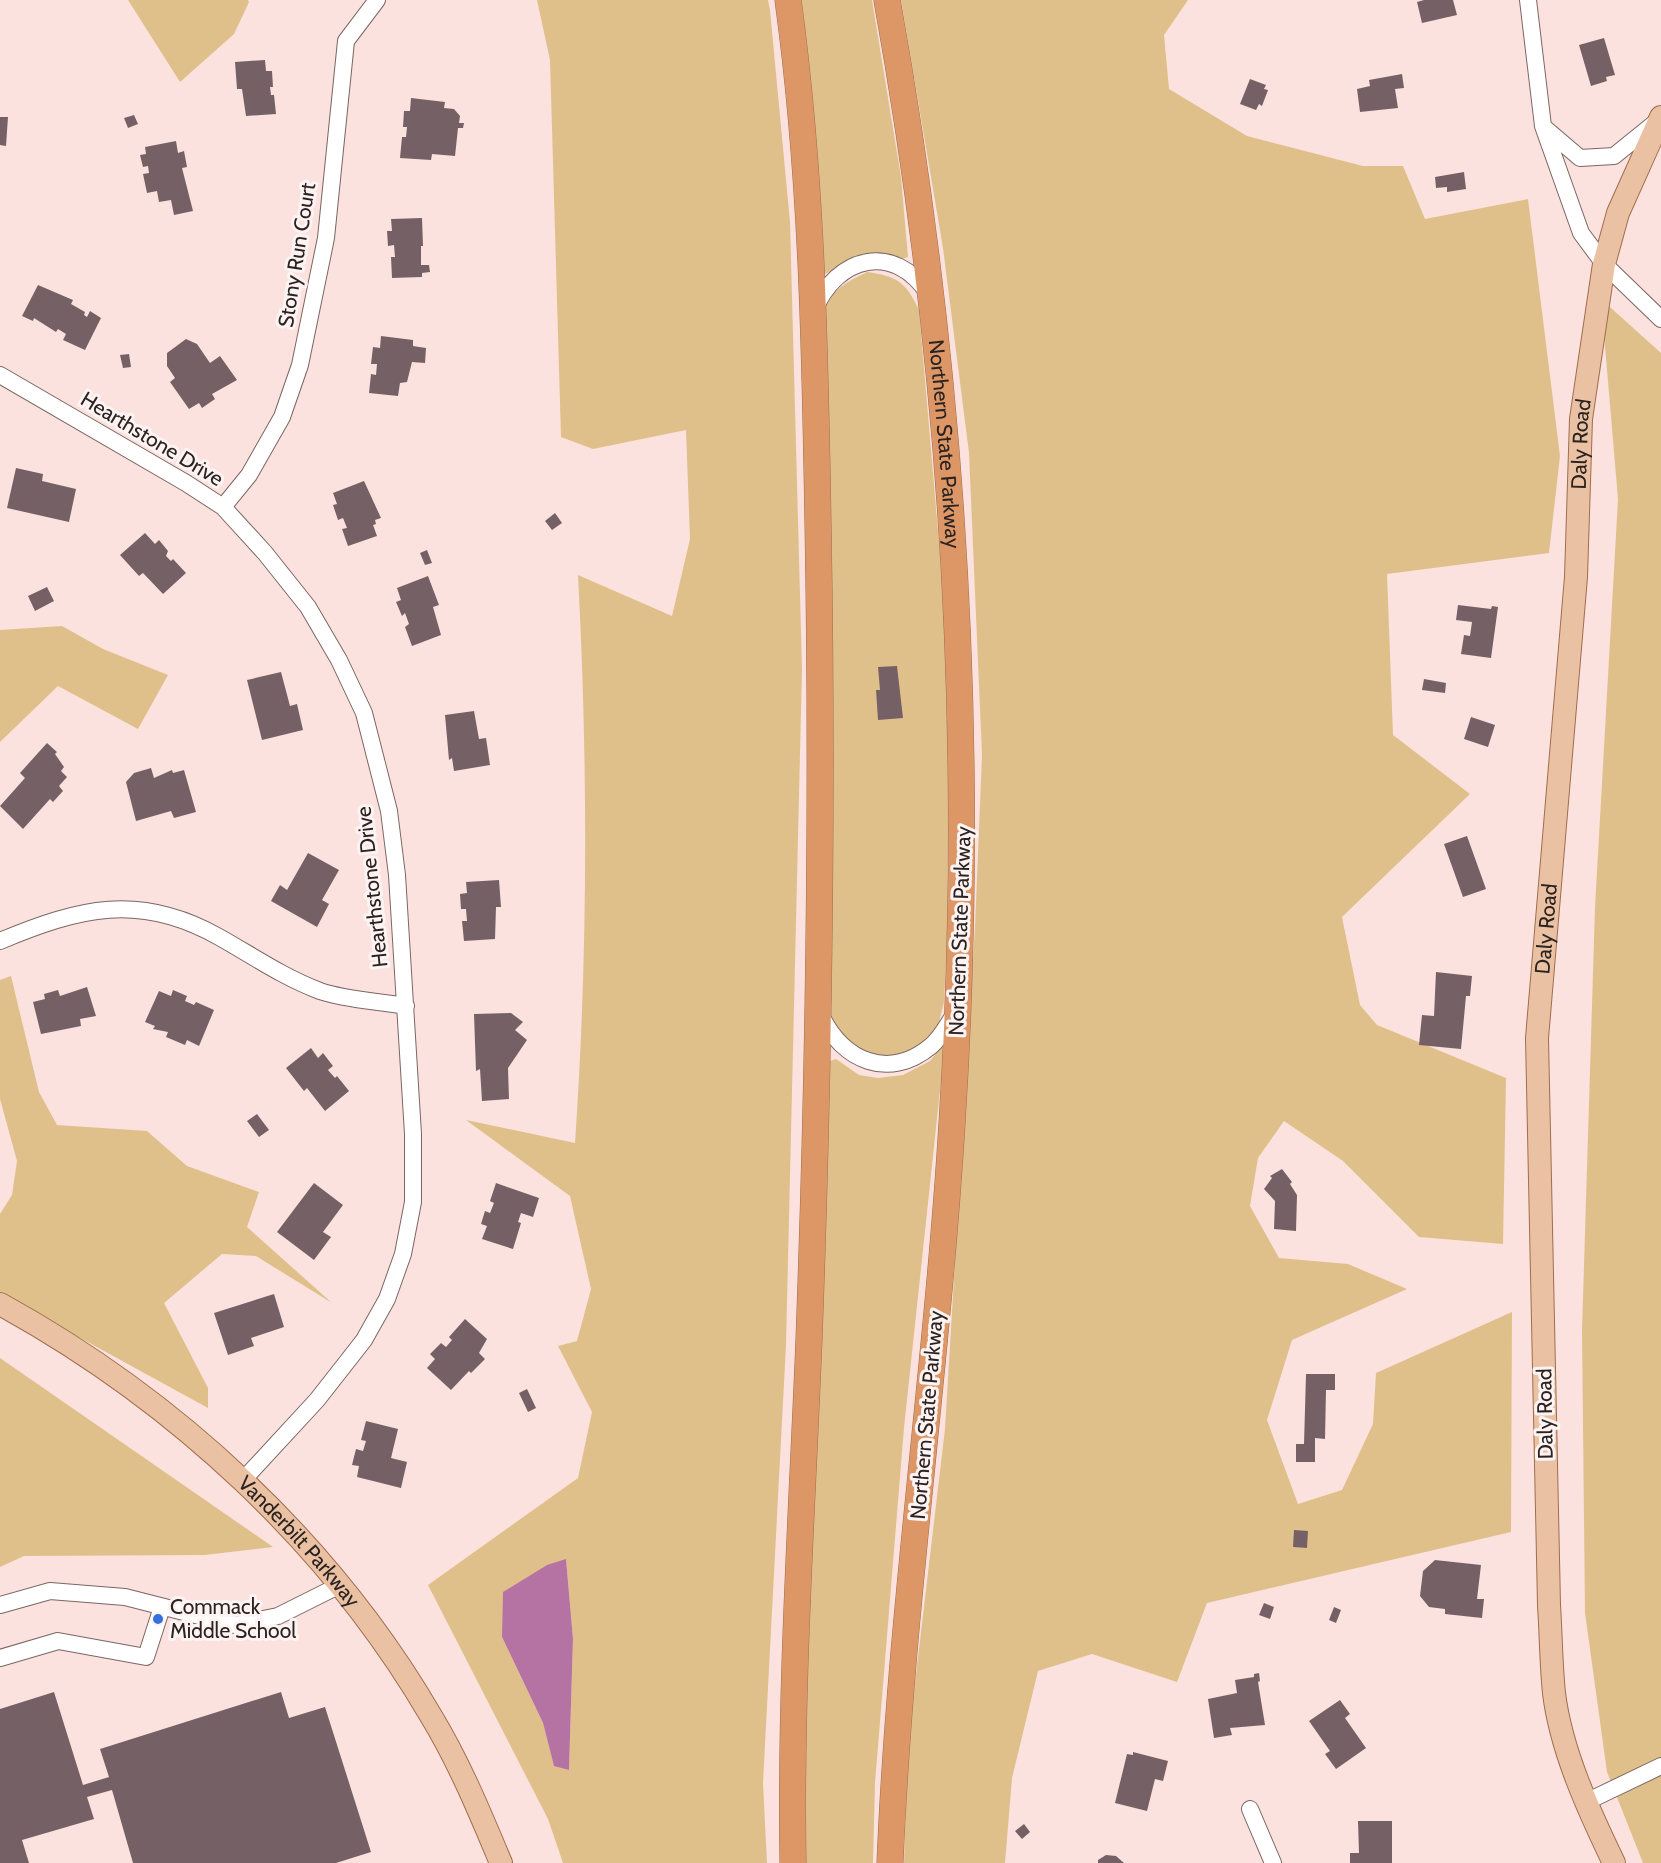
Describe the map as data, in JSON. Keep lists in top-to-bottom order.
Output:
{
  "streets": {
    "highway": ["Northern State Parkway"],
    "main road": ["Daly Road", "Vanderbilt Parkway"],
    "street": ["Stony Run Court", "Hearthstone Drive"]
  },
  "crossings": [
    ["Stony Run Court", "Hearthstone Drive"],
    ["Hearthstone Drive", "Vanderbilt Parkway"]
  ],
  "places": ["Commack Middle School"]
}
